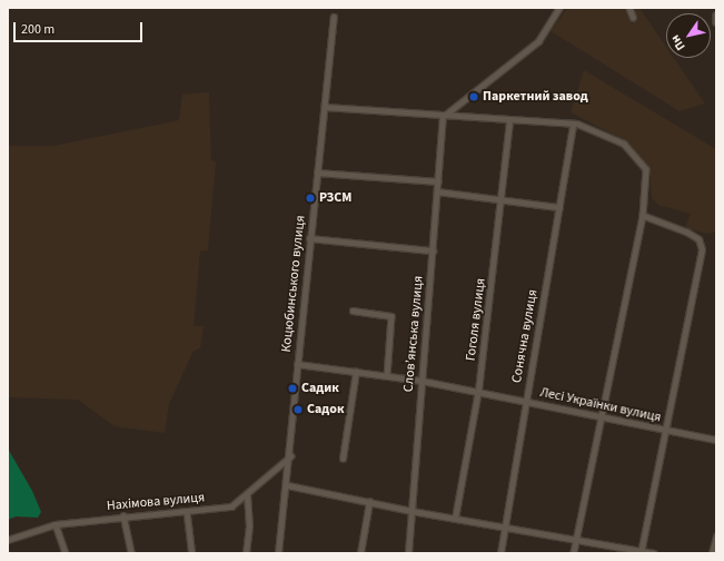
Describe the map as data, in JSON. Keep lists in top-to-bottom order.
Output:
{
  "streets": {
    "street": [
      "Коцюбинського вулиця",
      "Гоголя вулиця",
      "Слов’янська вулиця",
      "Сонячна вулиця",
      "Лесі Українки вулиця",
      "Нахімова вулиця"
    ]
  },
  "crossings": [
    ["Коцюбинського вулиця", "Лесі Українки вулиця"],
    ["Коцюбинського вулиця", "Нахімова вулиця"],
    ["Гоголя вулиця", "Лесі Українки вулиця"],
    ["Слов’янська вулиця", "Лесі Українки вулиця"],
    ["Сонячна вулиця", "Лесі Українки вулиця"]
  ],
  "places": [
    "Паркетний завод",
    "РЗСМ",
    "Садик",
    "Садок"
  ],
  "scale_bar": "200 m",
  "north": "bottom left"
}
